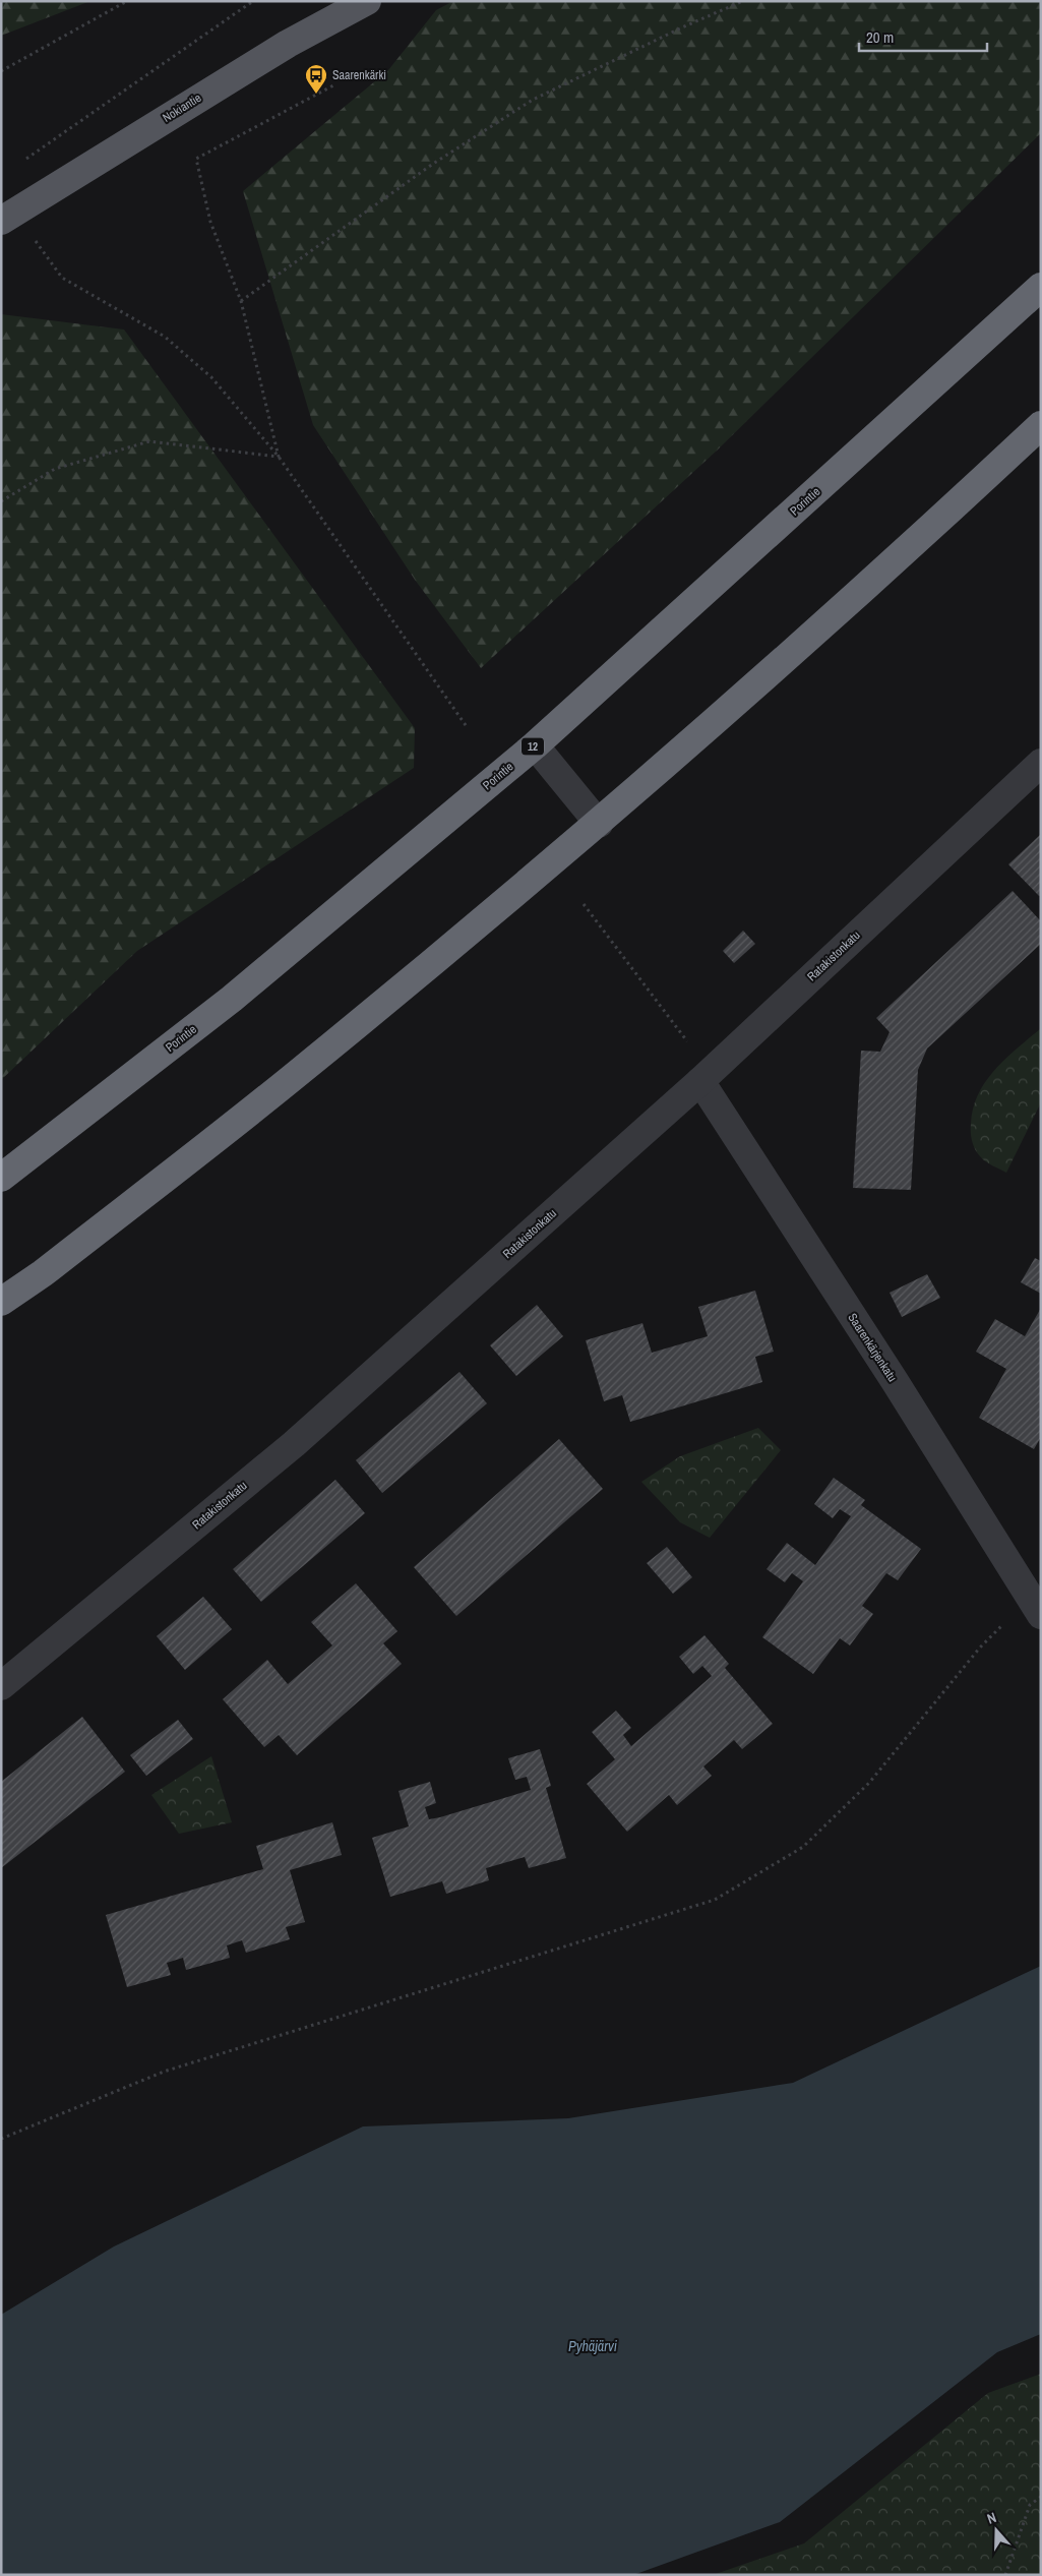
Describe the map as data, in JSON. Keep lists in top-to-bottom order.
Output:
{
  "streets": {
    "highway": ["Porintie", "12"],
    "main road": ["Nokiantie"],
    "street": ["Ratakistonkatu", "Saarenkärjenkatu"]
  },
  "crossings": [
    ["Ratakistonkatu", "Saarenkärjenkatu"]
  ],
  "water": ["Pyhäjärvi"],
  "places": {
    "bus stop": ["Saarenkärki"]
  },
  "scale_bar": "20 m",
  "north": "top"
}
